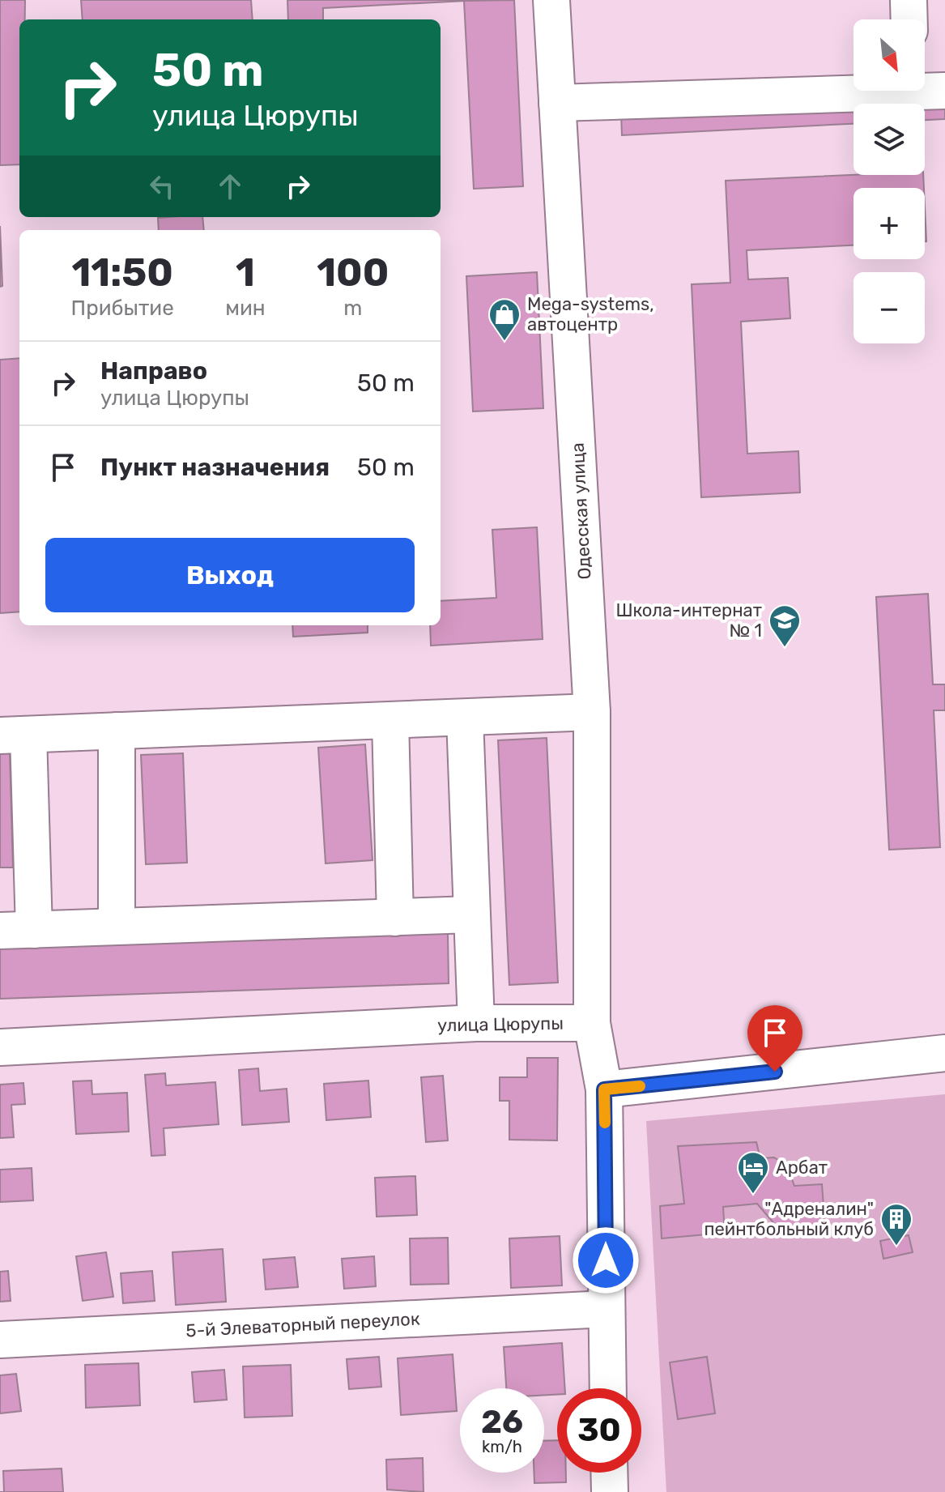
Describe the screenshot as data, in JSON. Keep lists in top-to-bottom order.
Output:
{
  "streets": {
    "street": ["Одесская улица", "улица Цюрупы", "5-й Элеваторный переулок"]
  },
  "crossings": [
    ["Одесская улица", "улица Цюрупы"]
  ],
  "places": {
    "shop": ["Mega-systems, автоцентр"],
    "school or university": ["Школа-интернат № 1"],
    "hotel": ["Арбат"],
    "building": ["\"Адреналин\" пейнтбольный клуб"]
  },
  "north": "bottom right",
  "page": {
    "map_buttons": ["+", "−"],
    "turn": ["50 m", "улица Цюрупы"],
    "eta": [
      "11:50",
      "Прибытие",
      "1",
      "мин",
      "100",
      "m"
    ],
    "list": [
      {
        "name": "Направо",
        "note": "улица Цюрупы",
        "value": "50 m"
      },
      {
        "name": "Пункт назначения",
        "value": "50 m"
      }
    ],
    "buttons": "Выход",
    "speed": "26 km/h",
    "limit": "30"
  }
}
